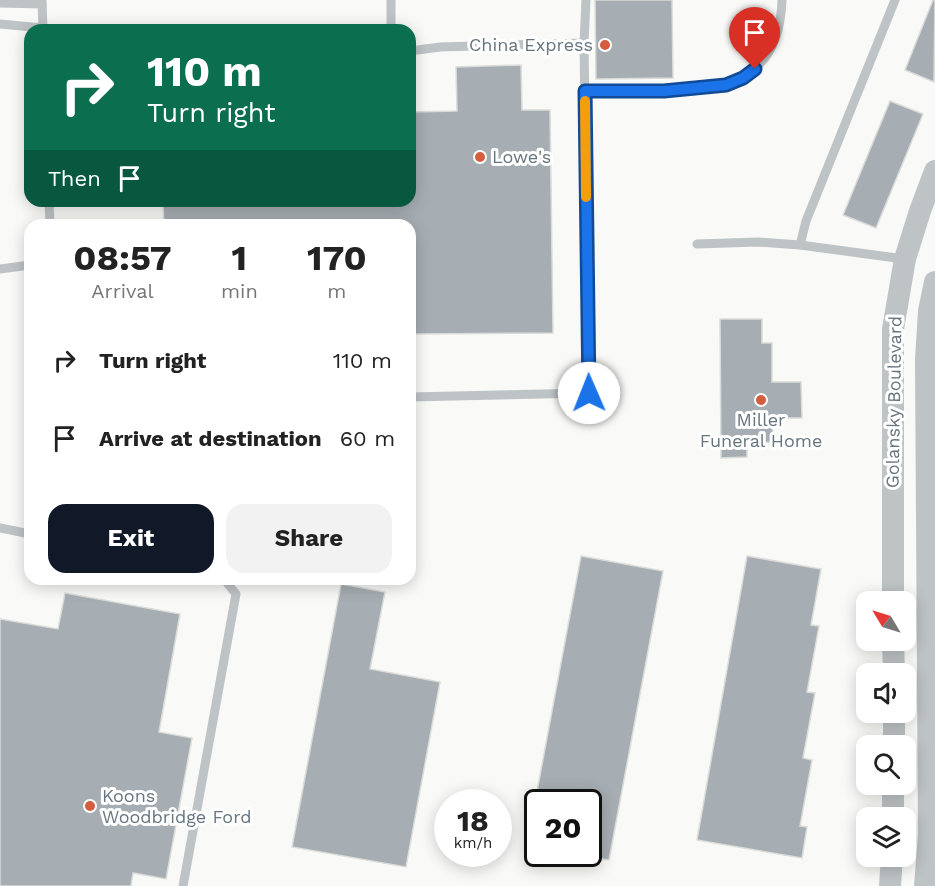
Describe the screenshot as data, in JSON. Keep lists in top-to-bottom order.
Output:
{
  "streets": {
    "street": ["Golansky Boulevard"]
  },
  "places": [
    "China Express",
    "Lowe's",
    "Miller Funeral Home",
    "Koons Woodbridge Ford"
  ],
  "north": "top left",
  "page": {
    "turn": ["110 m", "Turn right"],
    "then": "Then",
    "eta": [
      "08:57",
      "Arrival",
      "1",
      "min",
      "170",
      "m"
    ],
    "list": [
      {
        "name": "Turn right",
        "value": "110 m"
      },
      {
        "name": "Arrive at destination",
        "value": "60 m"
      }
    ],
    "buttons": ["Exit", "Share"],
    "speed": "18 km/h",
    "limit": "20"
  }
}
